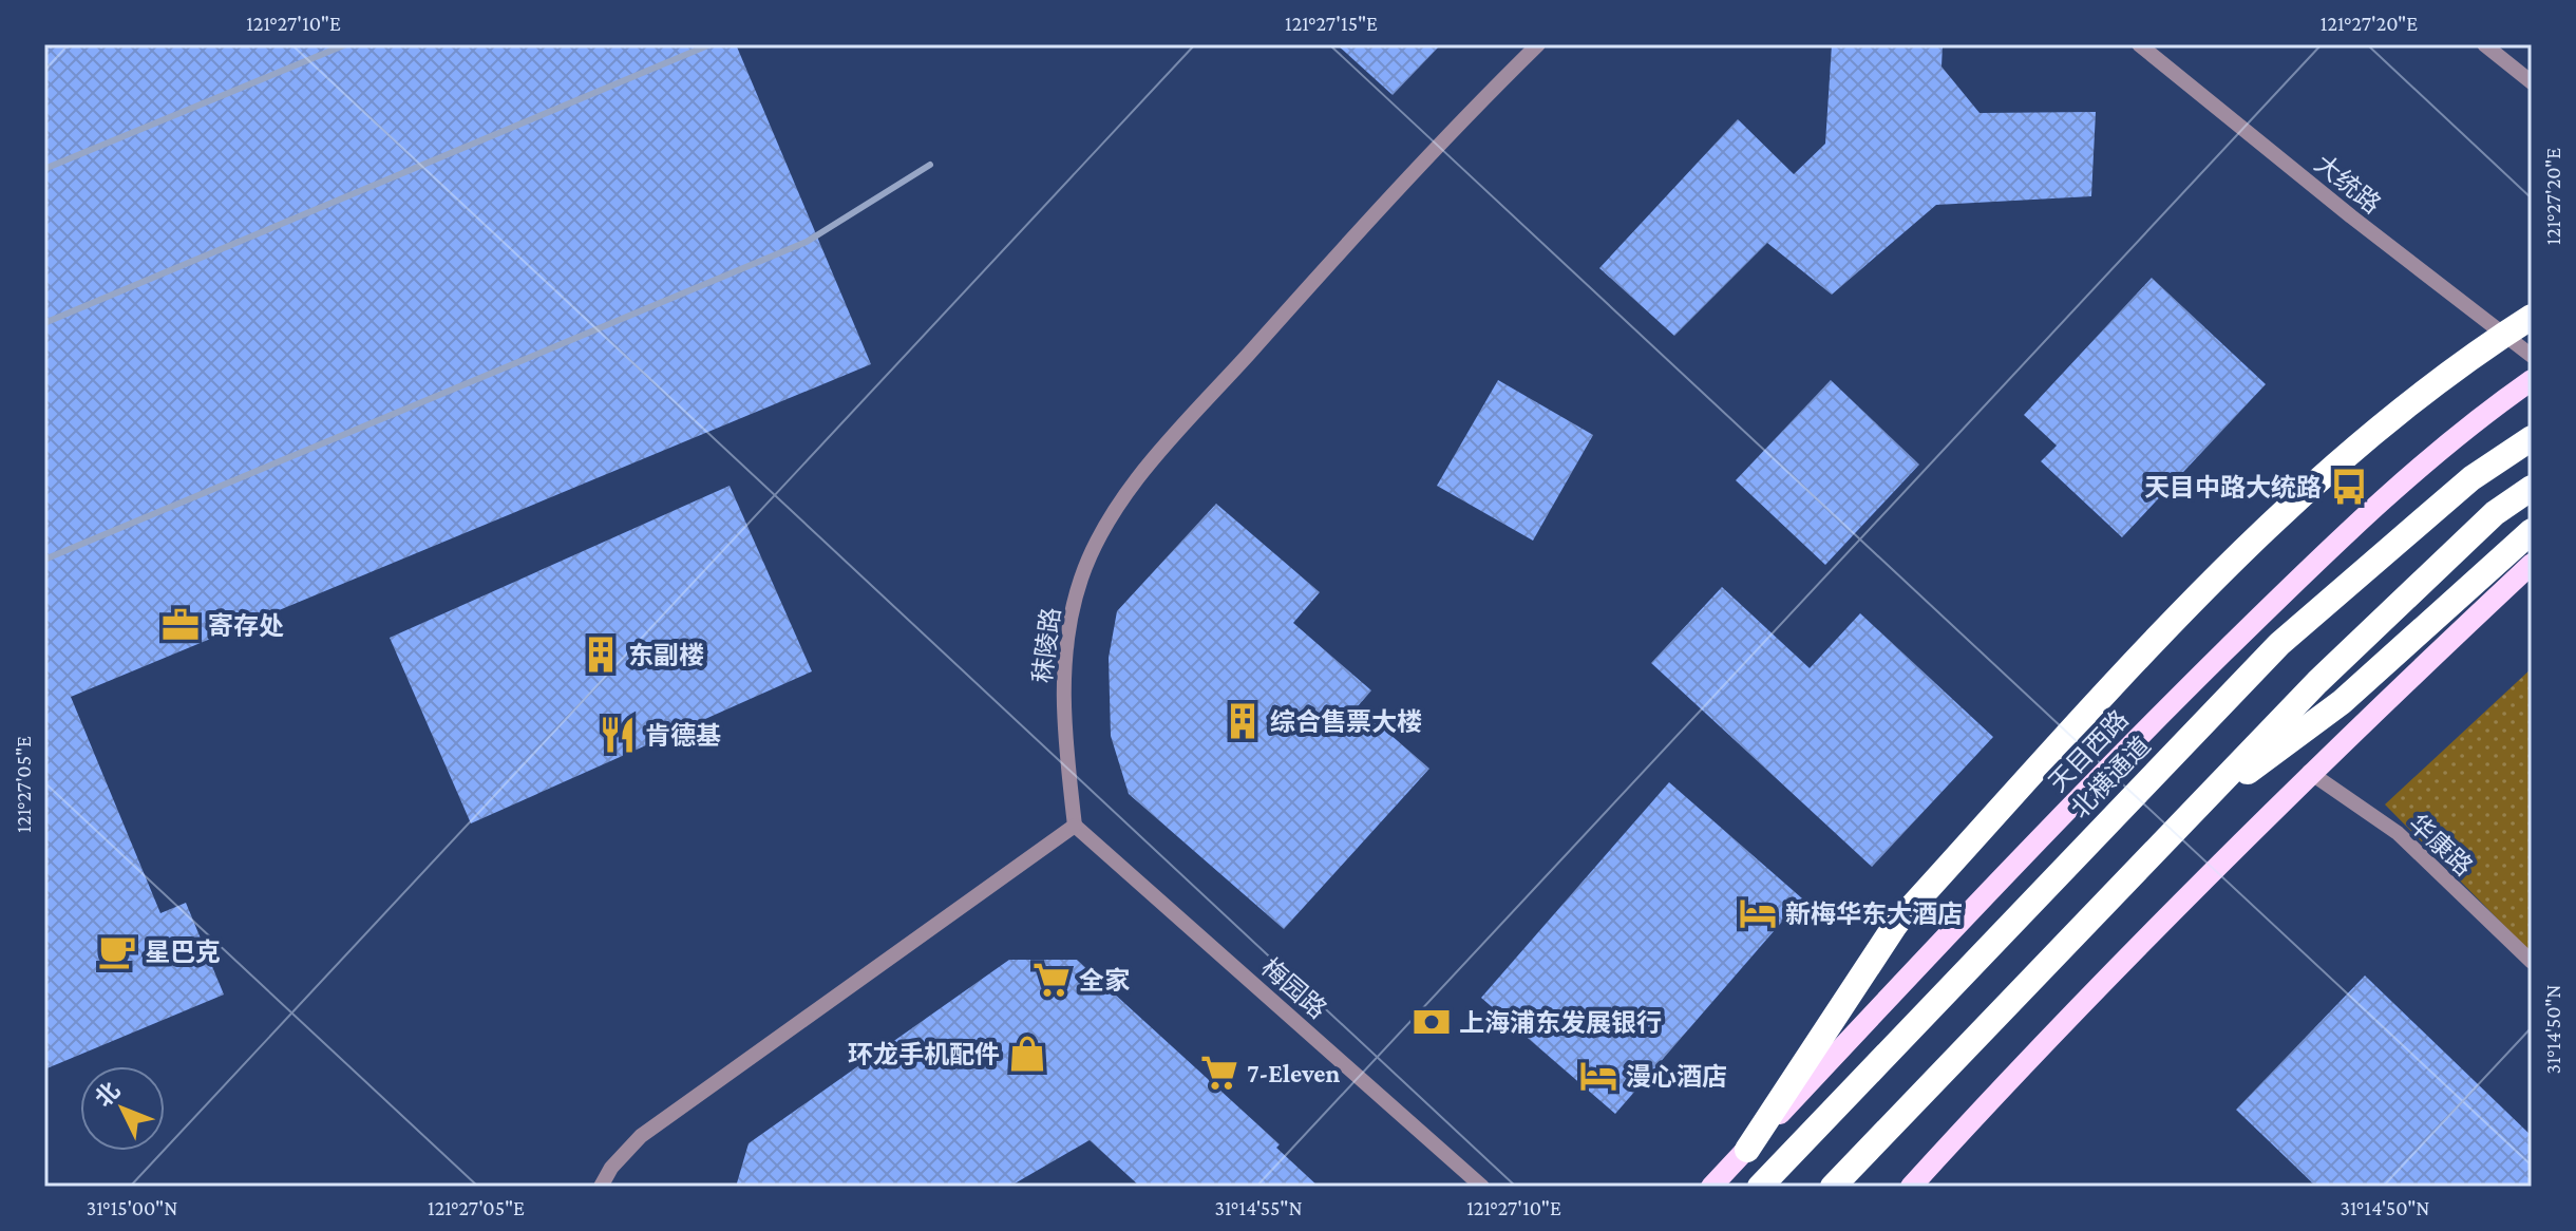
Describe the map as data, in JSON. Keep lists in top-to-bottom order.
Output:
{
  "streets": {
    "highway": ["北横通道"],
    "main road": ["天目西路"],
    "street": [
      "大统路",
      "秣陵路",
      "华康路",
      "梅园路"
    ]
  },
  "crossings": [
    ["秣陵路", "梅园路"]
  ],
  "places": {
    "bus stop": ["天目中路大统路"],
    "office": ["寄存处"],
    "building": ["东副楼", "综合售票大楼"],
    "restaurant": ["肯德基"],
    "hotel": ["新梅华东大酒店", "漫心酒店"],
    "cafe": ["星巴克"],
    "supermarket": ["全家", "7-Eleven"],
    "bank": ["上海浦东发展银行"],
    "shop": ["环龙手机配件"]
  },
  "north": "top left",
  "coordinates": [
    "121°27'10\"E",
    "121°27'15\"E",
    "121°27'20\"E",
    "121°27'05\"E",
    "31°14'50\"N",
    "31°15'00\"N",
    "31°14'55\"N"
  ]
}
